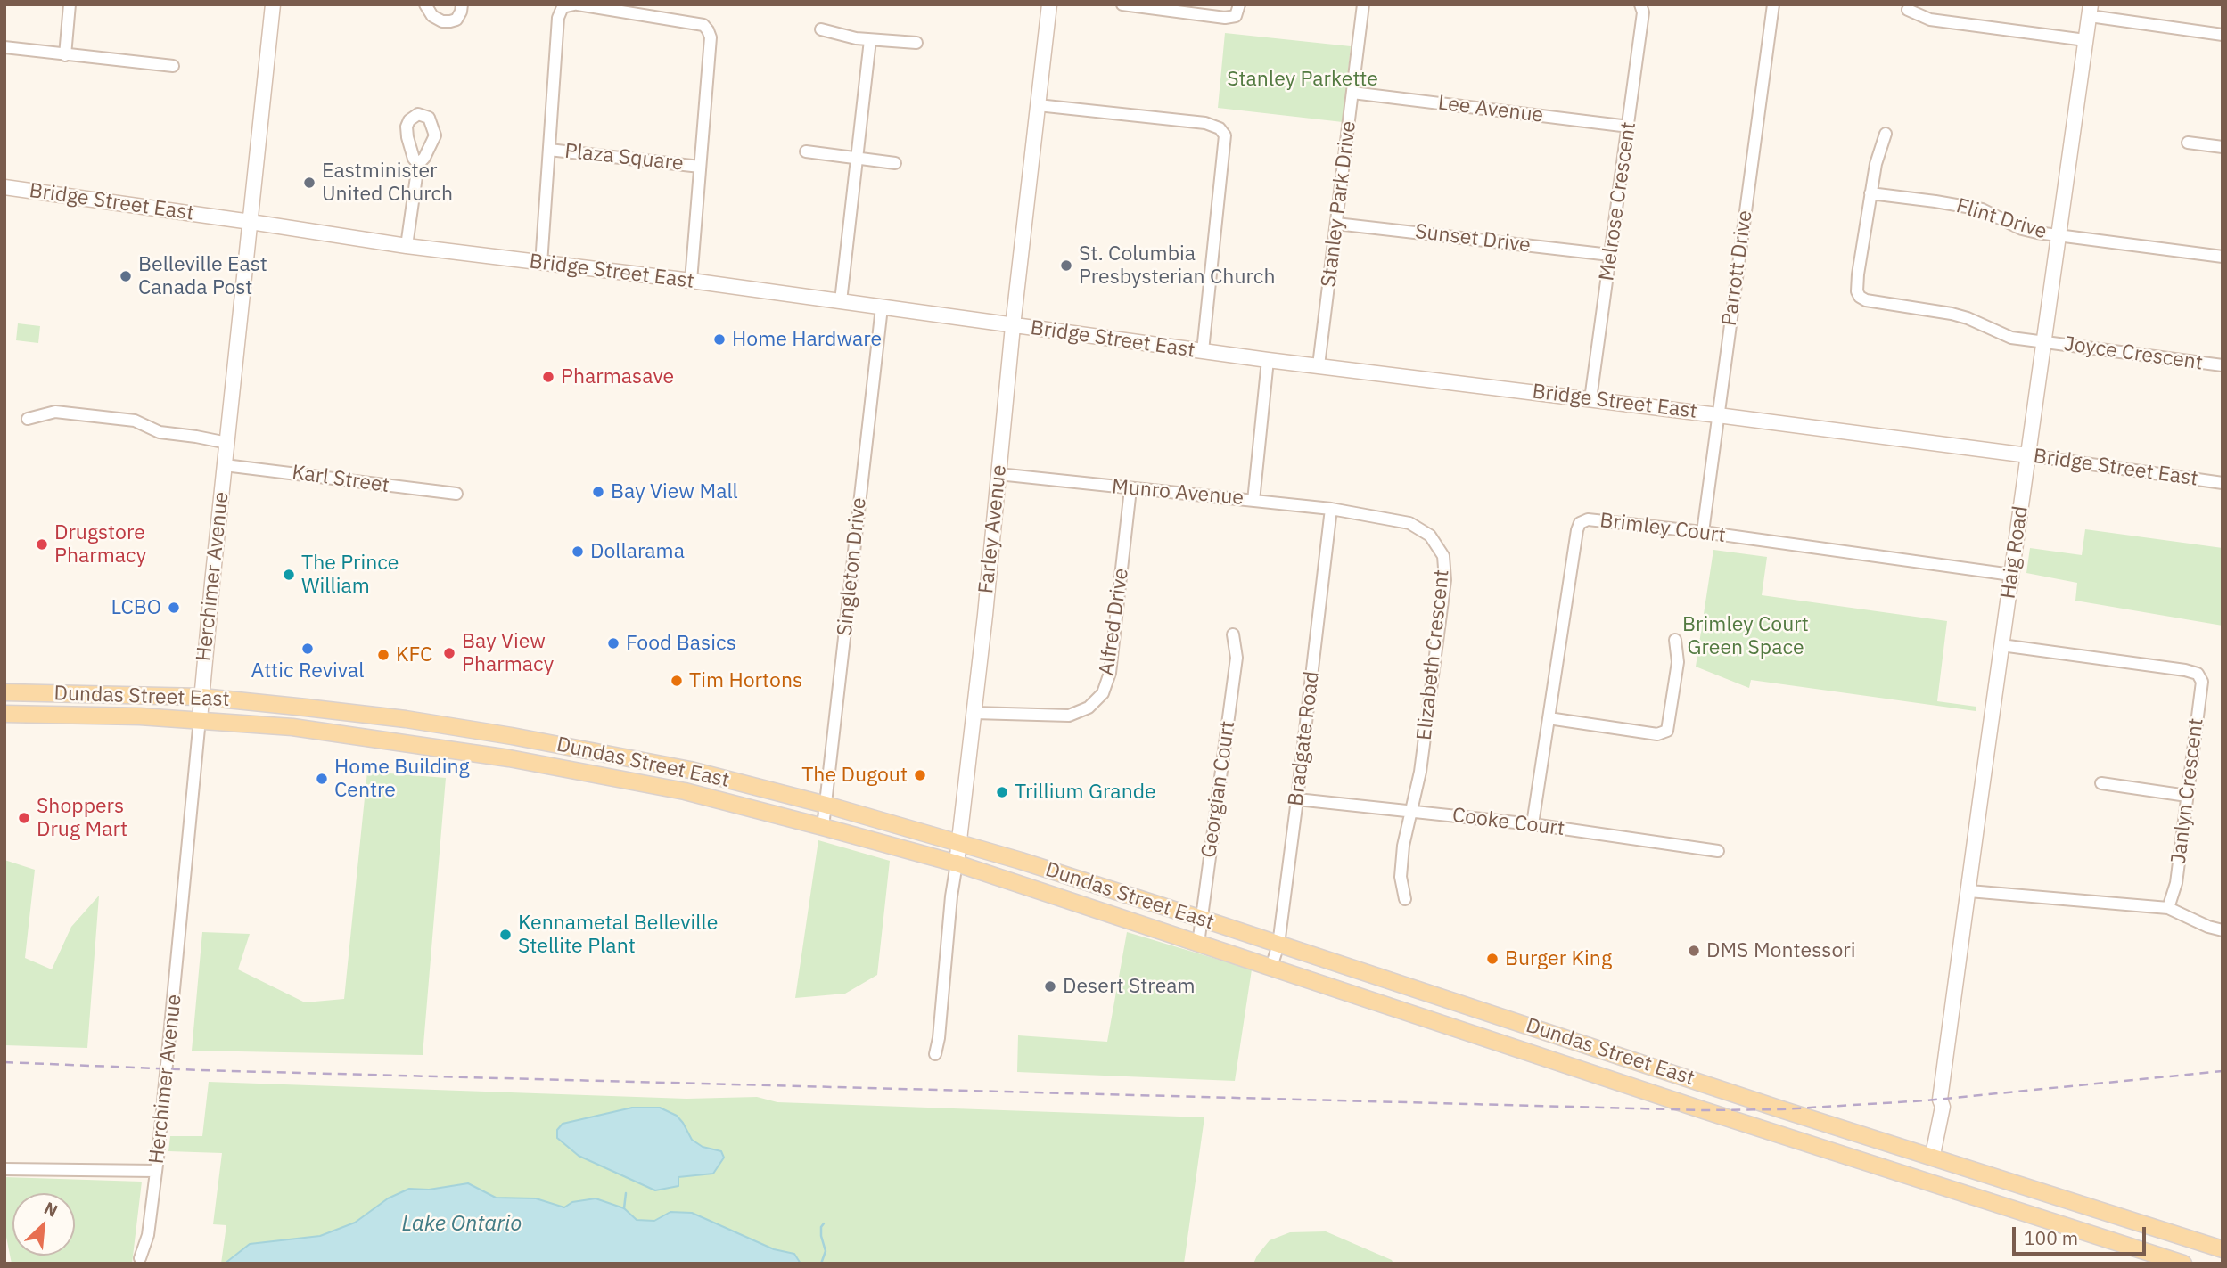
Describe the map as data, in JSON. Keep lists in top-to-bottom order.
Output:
{
  "streets": {
    "main road": ["Dundas Street East"],
    "street": [
      "Lee Avenue",
      "Plaza Square",
      "Melrose Crescent",
      "Bridge Street East",
      "Stanley Park Drive",
      "Flint Drive",
      "Sunset Drive",
      "Parrott Drive",
      "Joyce Crescent",
      "Karl Street",
      "Munro Avenue",
      "Brimley Court",
      "Farley Avenue",
      "Haig Road",
      "Singleton Drive",
      "Herchimer Avenue",
      "Alfred Drive",
      "Elizabeth Crescent",
      "Bradgate Road",
      "Georgian Court",
      "Janlyn Crescent",
      "Cooke Court"
    ]
  },
  "crossings": [
    ["Lee Avenue", "Melrose Crescent"],
    ["Lee Avenue", "Stanley Park Drive"],
    ["Plaza Square", "Bridge Street East"],
    ["Melrose Crescent", "Bridge Street East"],
    ["Melrose Crescent", "Sunset Drive"],
    ["Bridge Street East", "Stanley Park Drive"],
    ["Bridge Street East", "Parrott Drive"],
    ["Bridge Street East", "Munro Avenue"],
    ["Bridge Street East", "Farley Avenue"],
    ["Bridge Street East", "Haig Road"],
    ["Bridge Street East", "Singleton Drive"],
    ["Bridge Street East", "Herchimer Avenue"],
    ["Stanley Park Drive", "Sunset Drive"],
    ["Flint Drive", "Joyce Crescent"],
    ["Flint Drive", "Haig Road"],
    ["Parrott Drive", "Brimley Court"],
    ["Joyce Crescent", "Haig Road"],
    ["Karl Street", "Herchimer Avenue"],
    ["Munro Avenue", "Farley Avenue"],
    ["Munro Avenue", "Alfred Drive"],
    ["Munro Avenue", "Elizabeth Crescent"],
    ["Brimley Court", "Haig Road"],
    ["Brimley Court", "Cooke Court"],
    ["Farley Avenue", "Alfred Drive"],
    ["Farley Avenue", "Dundas Street East"],
    ["Haig Road", "Dundas Street East"],
    ["Haig Road", "Janlyn Crescent"],
    ["Singleton Drive", "Dundas Street East"],
    ["Herchimer Avenue", "Dundas Street East"],
    ["Elizabeth Crescent", "Bradgate Road"],
    ["Elizabeth Crescent", "Cooke Court"],
    ["Dundas Street East", "Bradgate Road"],
    ["Dundas Street East", "Georgian Court"],
    ["Bradgate Road", "Cooke Court"]
  ],
  "water": ["Lake Ontario"],
  "parks": ["Stanley Parkette", "Brimley Court Green Space"],
  "places": [
    "Eastminister United Church",
    "St. Columbia Presbysterian Church",
    "Belleville East Canada Post",
    "Home Hardware",
    "Pharmasave",
    "Bay View Mall",
    "Drugstore Pharmacy",
    "Dollarama",
    "The Prince William",
    "LCBO",
    "Food Basics",
    "Attic Revival",
    "Bay View Pharmacy",
    "KFC",
    "Tim Hortons",
    "The Dugout",
    "Home Building Centre",
    "Trillium Grande",
    "Shoppers Drug Mart",
    "Kennametal Belleville Stellite Plant",
    "DMS Montessori",
    "Burger King",
    "Desert Stream"
  ],
  "scale_bar": "100 m",
  "north": "top right"
}
